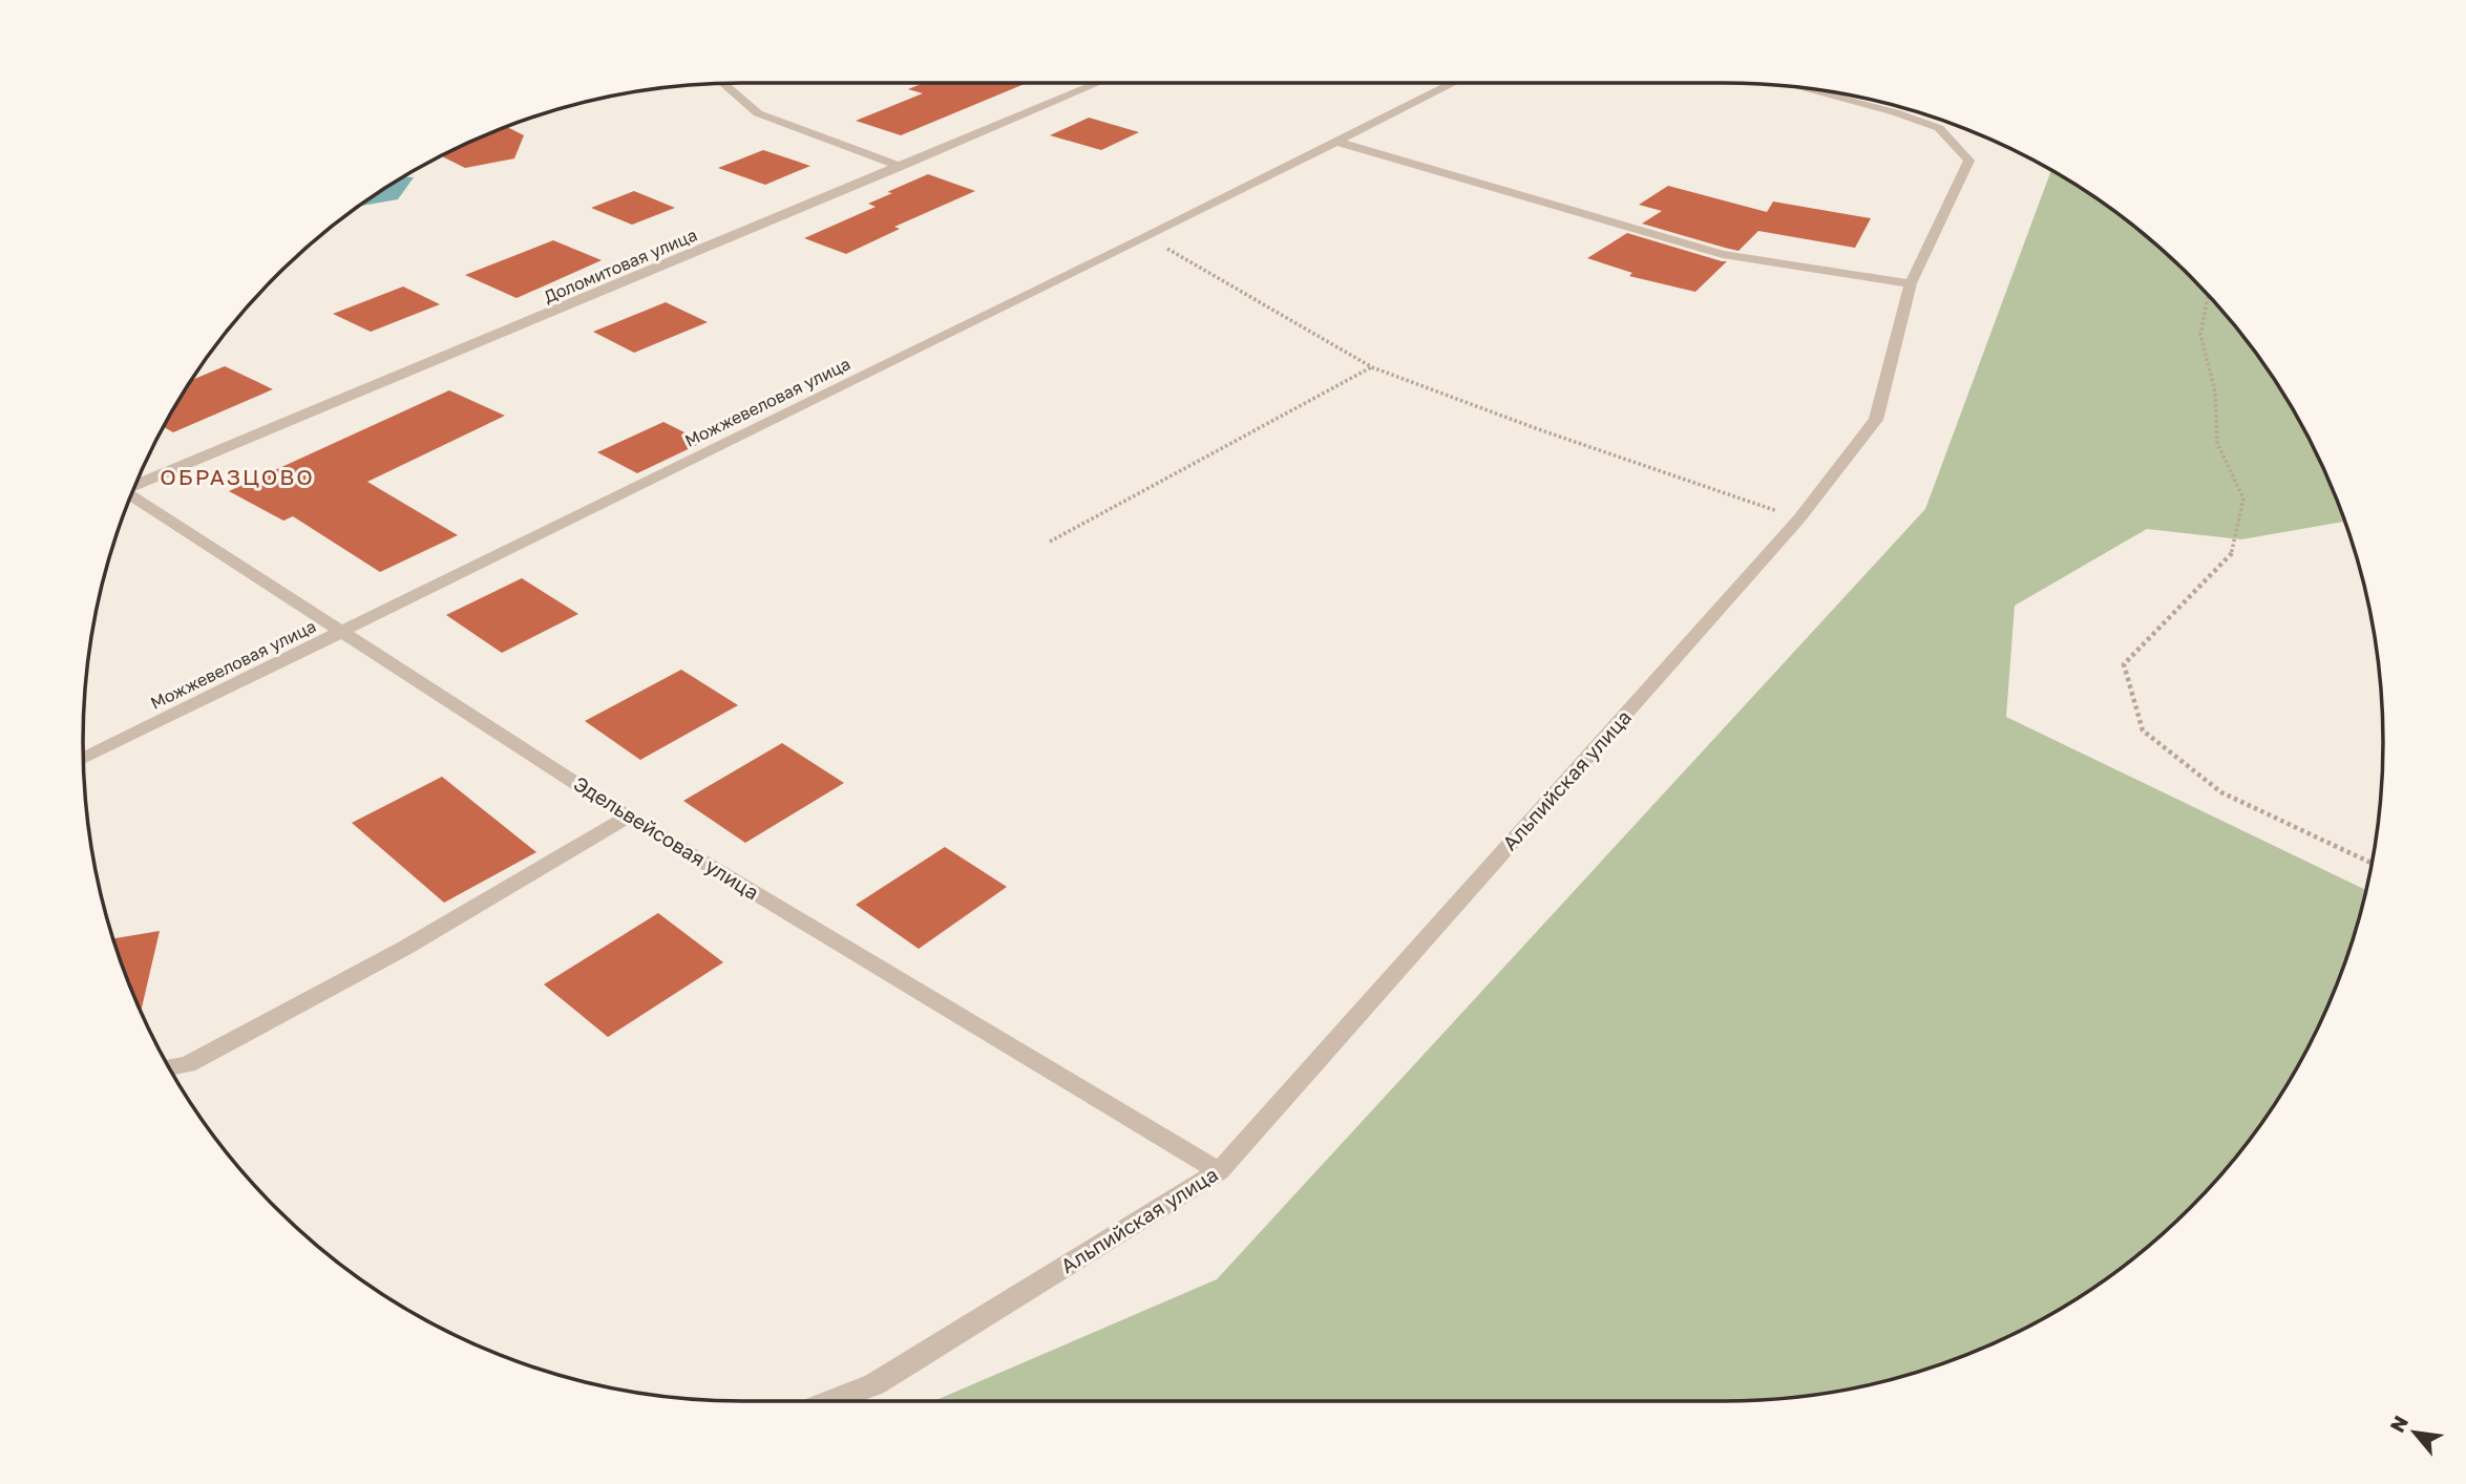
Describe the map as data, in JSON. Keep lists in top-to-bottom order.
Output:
{
  "streets": {
    "street": [
      "Доломитовая улица",
      "Можжевеловая улица",
      "Альпийская улица",
      "Эдельвейсовая улица"
    ]
  },
  "crossings": [
    ["Можжевеловая улица", "Эдельвейсовая улица"],
    ["Альпийская улица", "Эдельвейсовая улица"]
  ],
  "districts": ["ОБРАЗЦОВО"],
  "north": "top left"
}
